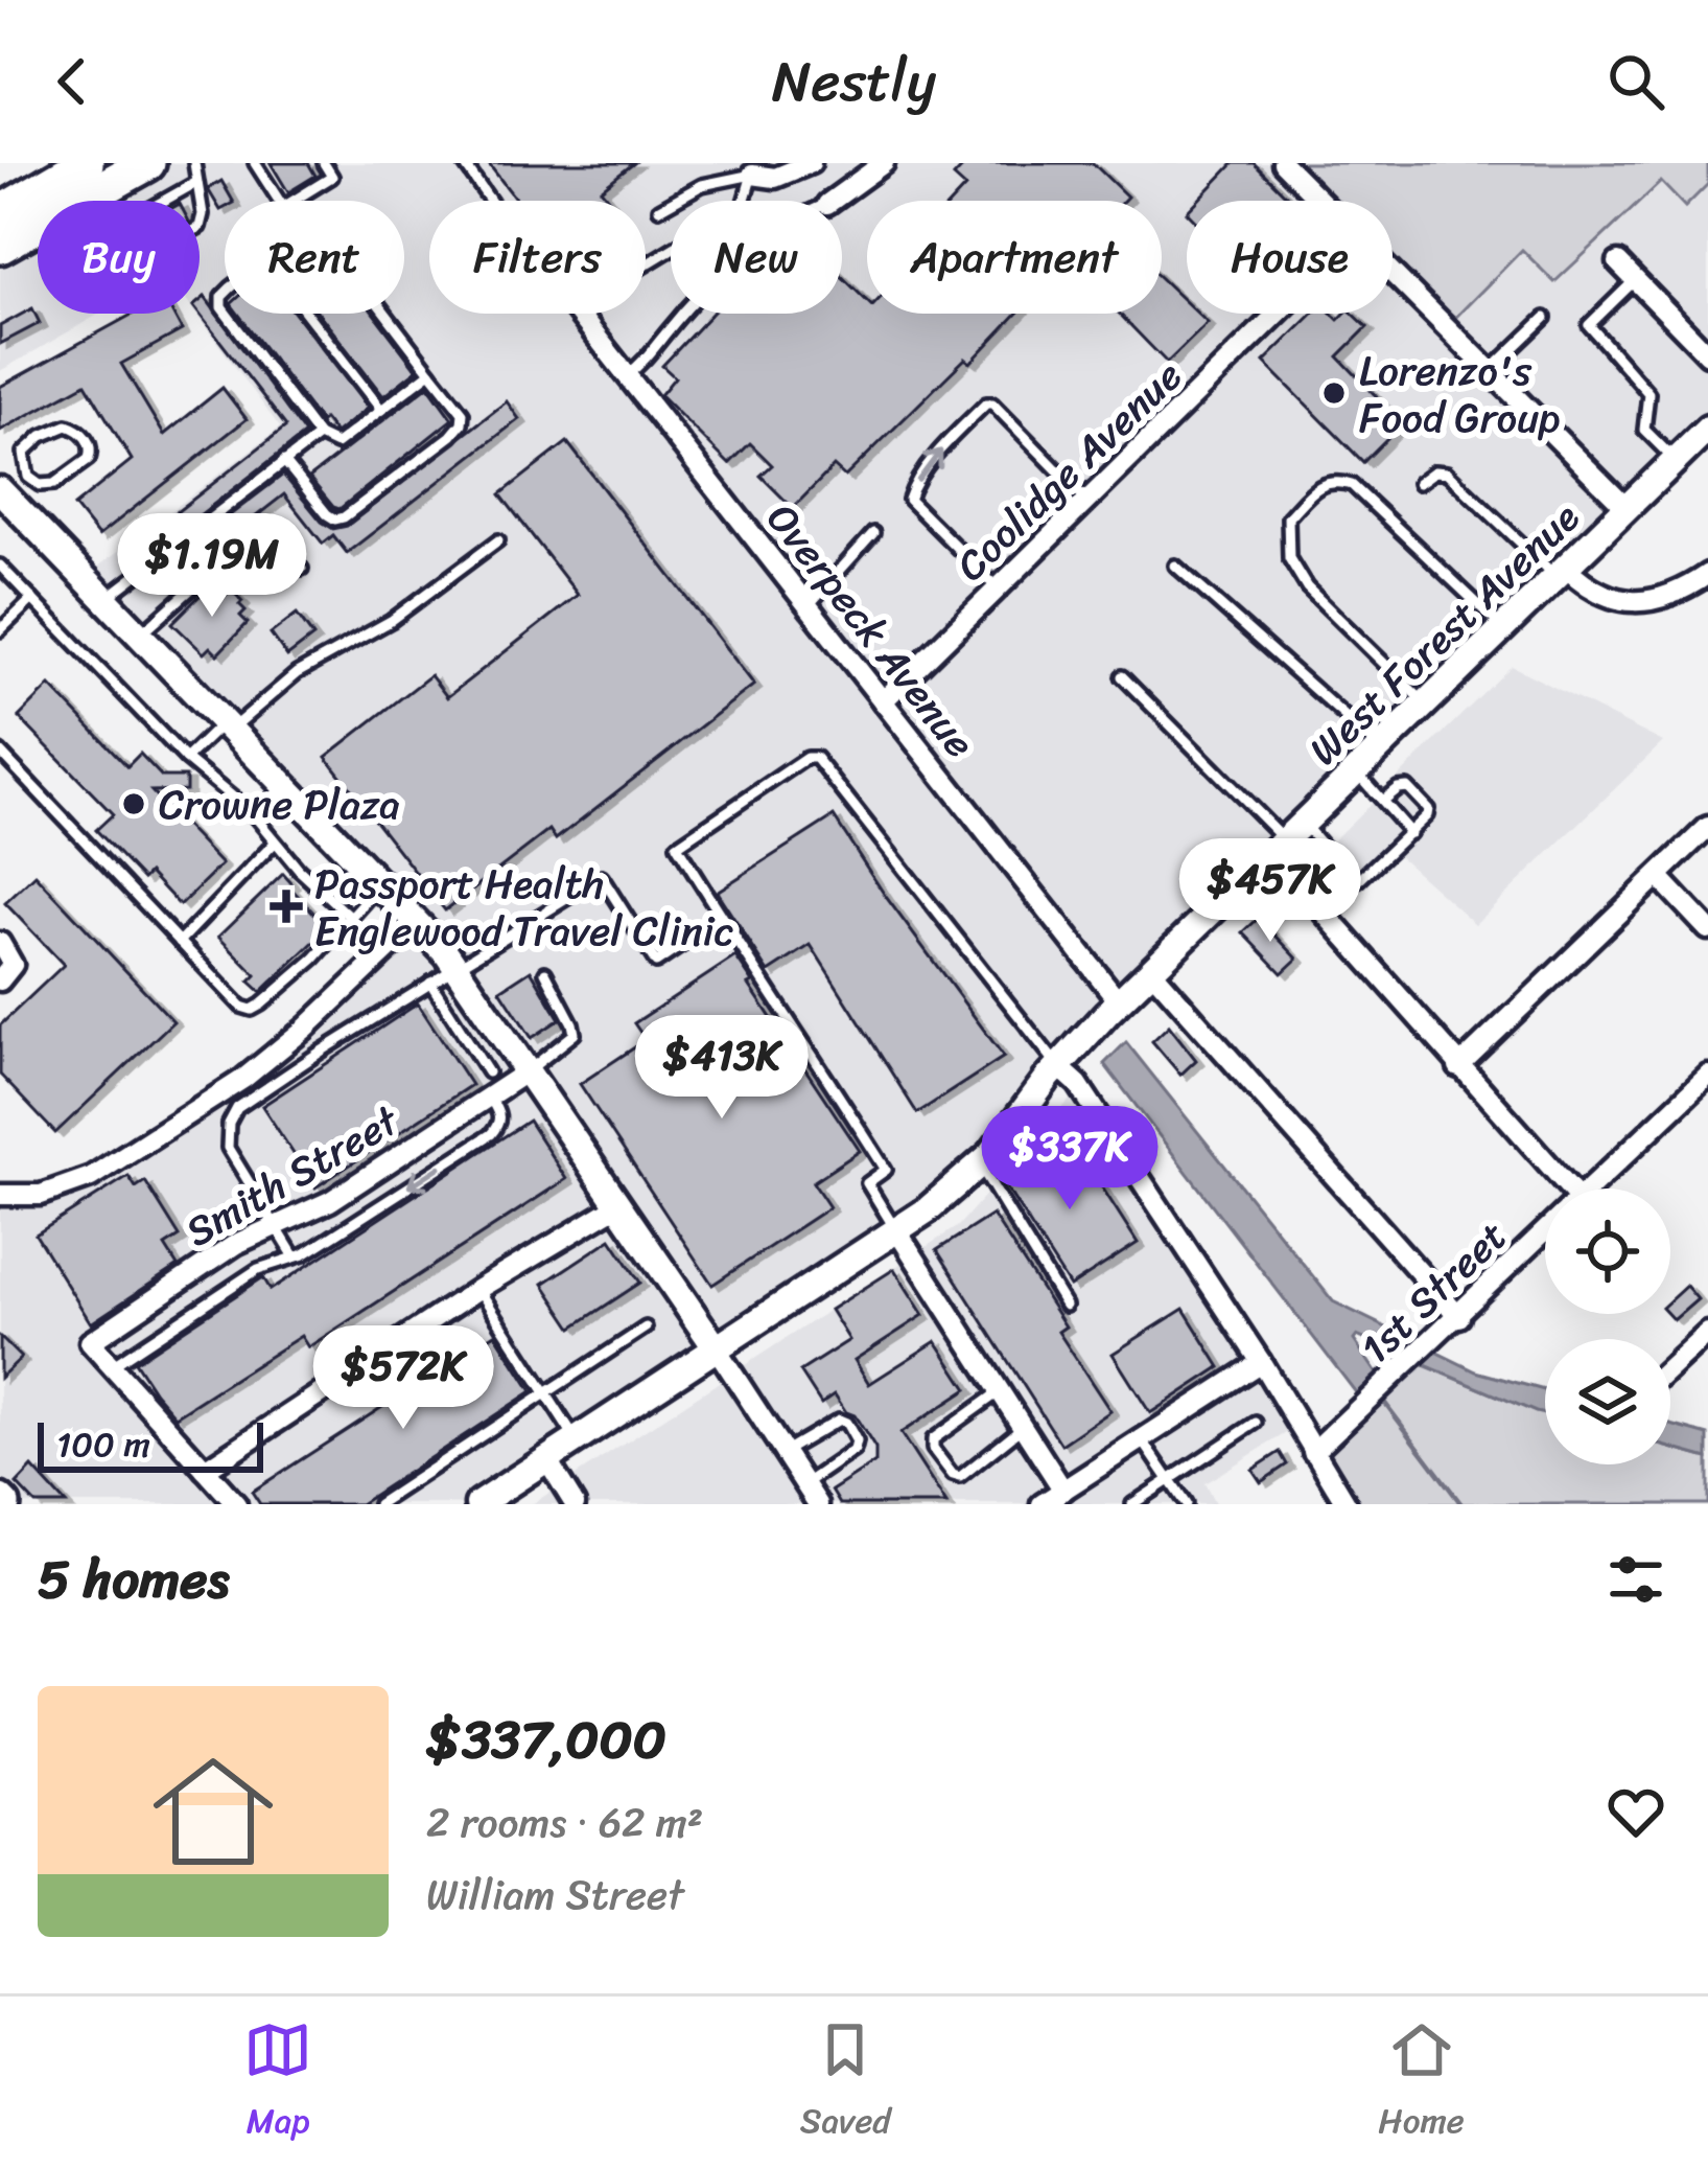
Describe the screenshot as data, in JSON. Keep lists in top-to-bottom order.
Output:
{
  "streets": {
    "street": [
      "Coolidge Avenue",
      "Overpeck Avenue",
      "West Forest Avenue",
      "Smith Street",
      "1st Street"
    ]
  },
  "crossings": [
    ["Coolidge Avenue", "Overpeck Avenue"],
    ["Overpeck Avenue", "West Forest Avenue"]
  ],
  "places": {
    "other": ["Lorenzo's Food Group", "Crowne Plaza"],
    "health": ["Passport Health Englewood Travel Clinic"]
  },
  "scale_bar": "100 m",
  "page": {
    "header": "Nestly",
    "chip": [
      "Buy",
      "Rent",
      "Filters",
      "New",
      "Apartment",
      "House"
    ],
    "price": [
      "$1.19M",
      "$457K",
      "$413K",
      "$337K",
      "$572K"
    ],
    "scale": "100 m",
    "heading": "5 homes",
    "list": [
      {
        "name": "$337,000",
        "note": "2 rooms · 62 m² · William Street"
      }
    ],
    "tabs": ["Map", "Saved", "Home"]
  }
}
